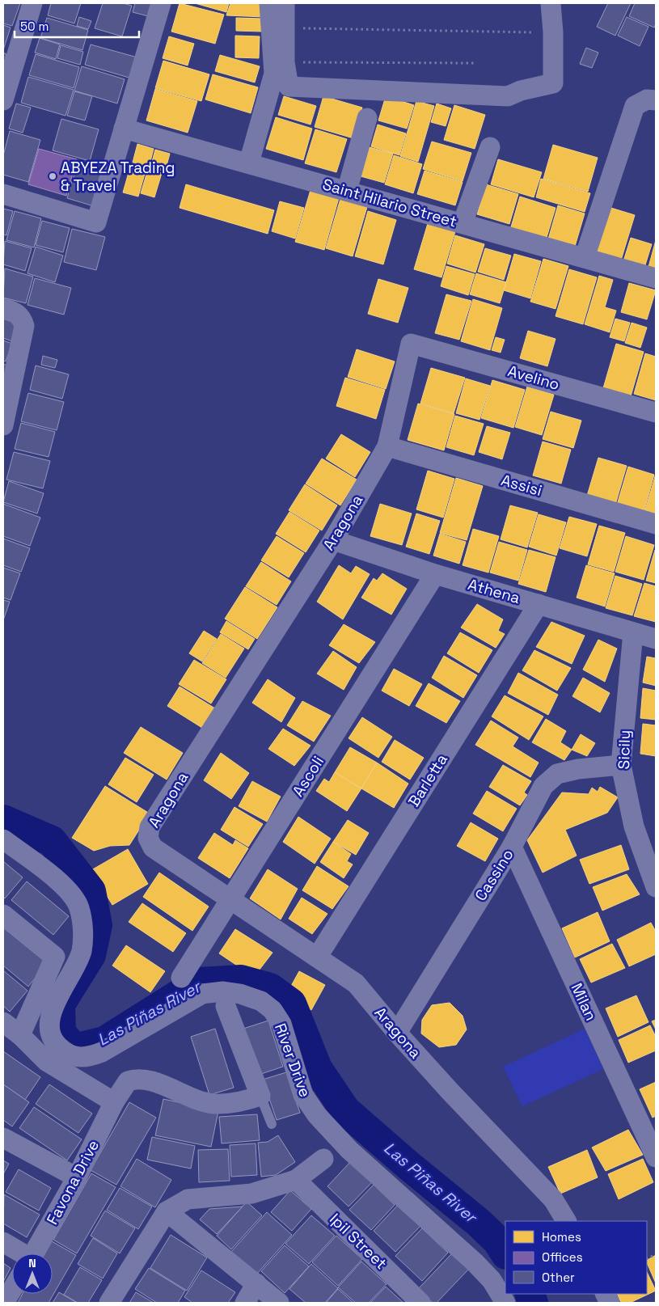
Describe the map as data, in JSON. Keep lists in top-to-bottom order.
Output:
{
  "streets": {
    "street": [
      "Saint Hilario Street",
      "Avelino",
      "Assisi",
      "Aragona",
      "Athena",
      "Sicily",
      "Ascoli",
      "Barletta",
      "Cassino",
      "Milan",
      "River Drive",
      "Favona Drive",
      "Ipil Street"
    ]
  },
  "crossings": [
    ["Avelino", "Aragona"],
    ["Assisi", "Aragona"],
    ["Aragona", "Athena"],
    ["Aragona", "Ascoli"],
    ["Aragona", "Barletta"],
    ["Aragona", "Cassino"],
    ["Athena", "Sicily"],
    ["Athena", "Ascoli"],
    ["Athena", "Barletta"],
    ["Sicily", "Cassino"],
    ["Cassino", "Milan"]
  ],
  "water": ["Las Piñas River"],
  "places": ["ABYEZA Trading & Travel"],
  "legend": ["Homes", "Offices", "Other"],
  "scale_bar": "50 m",
  "north": "top"
}
